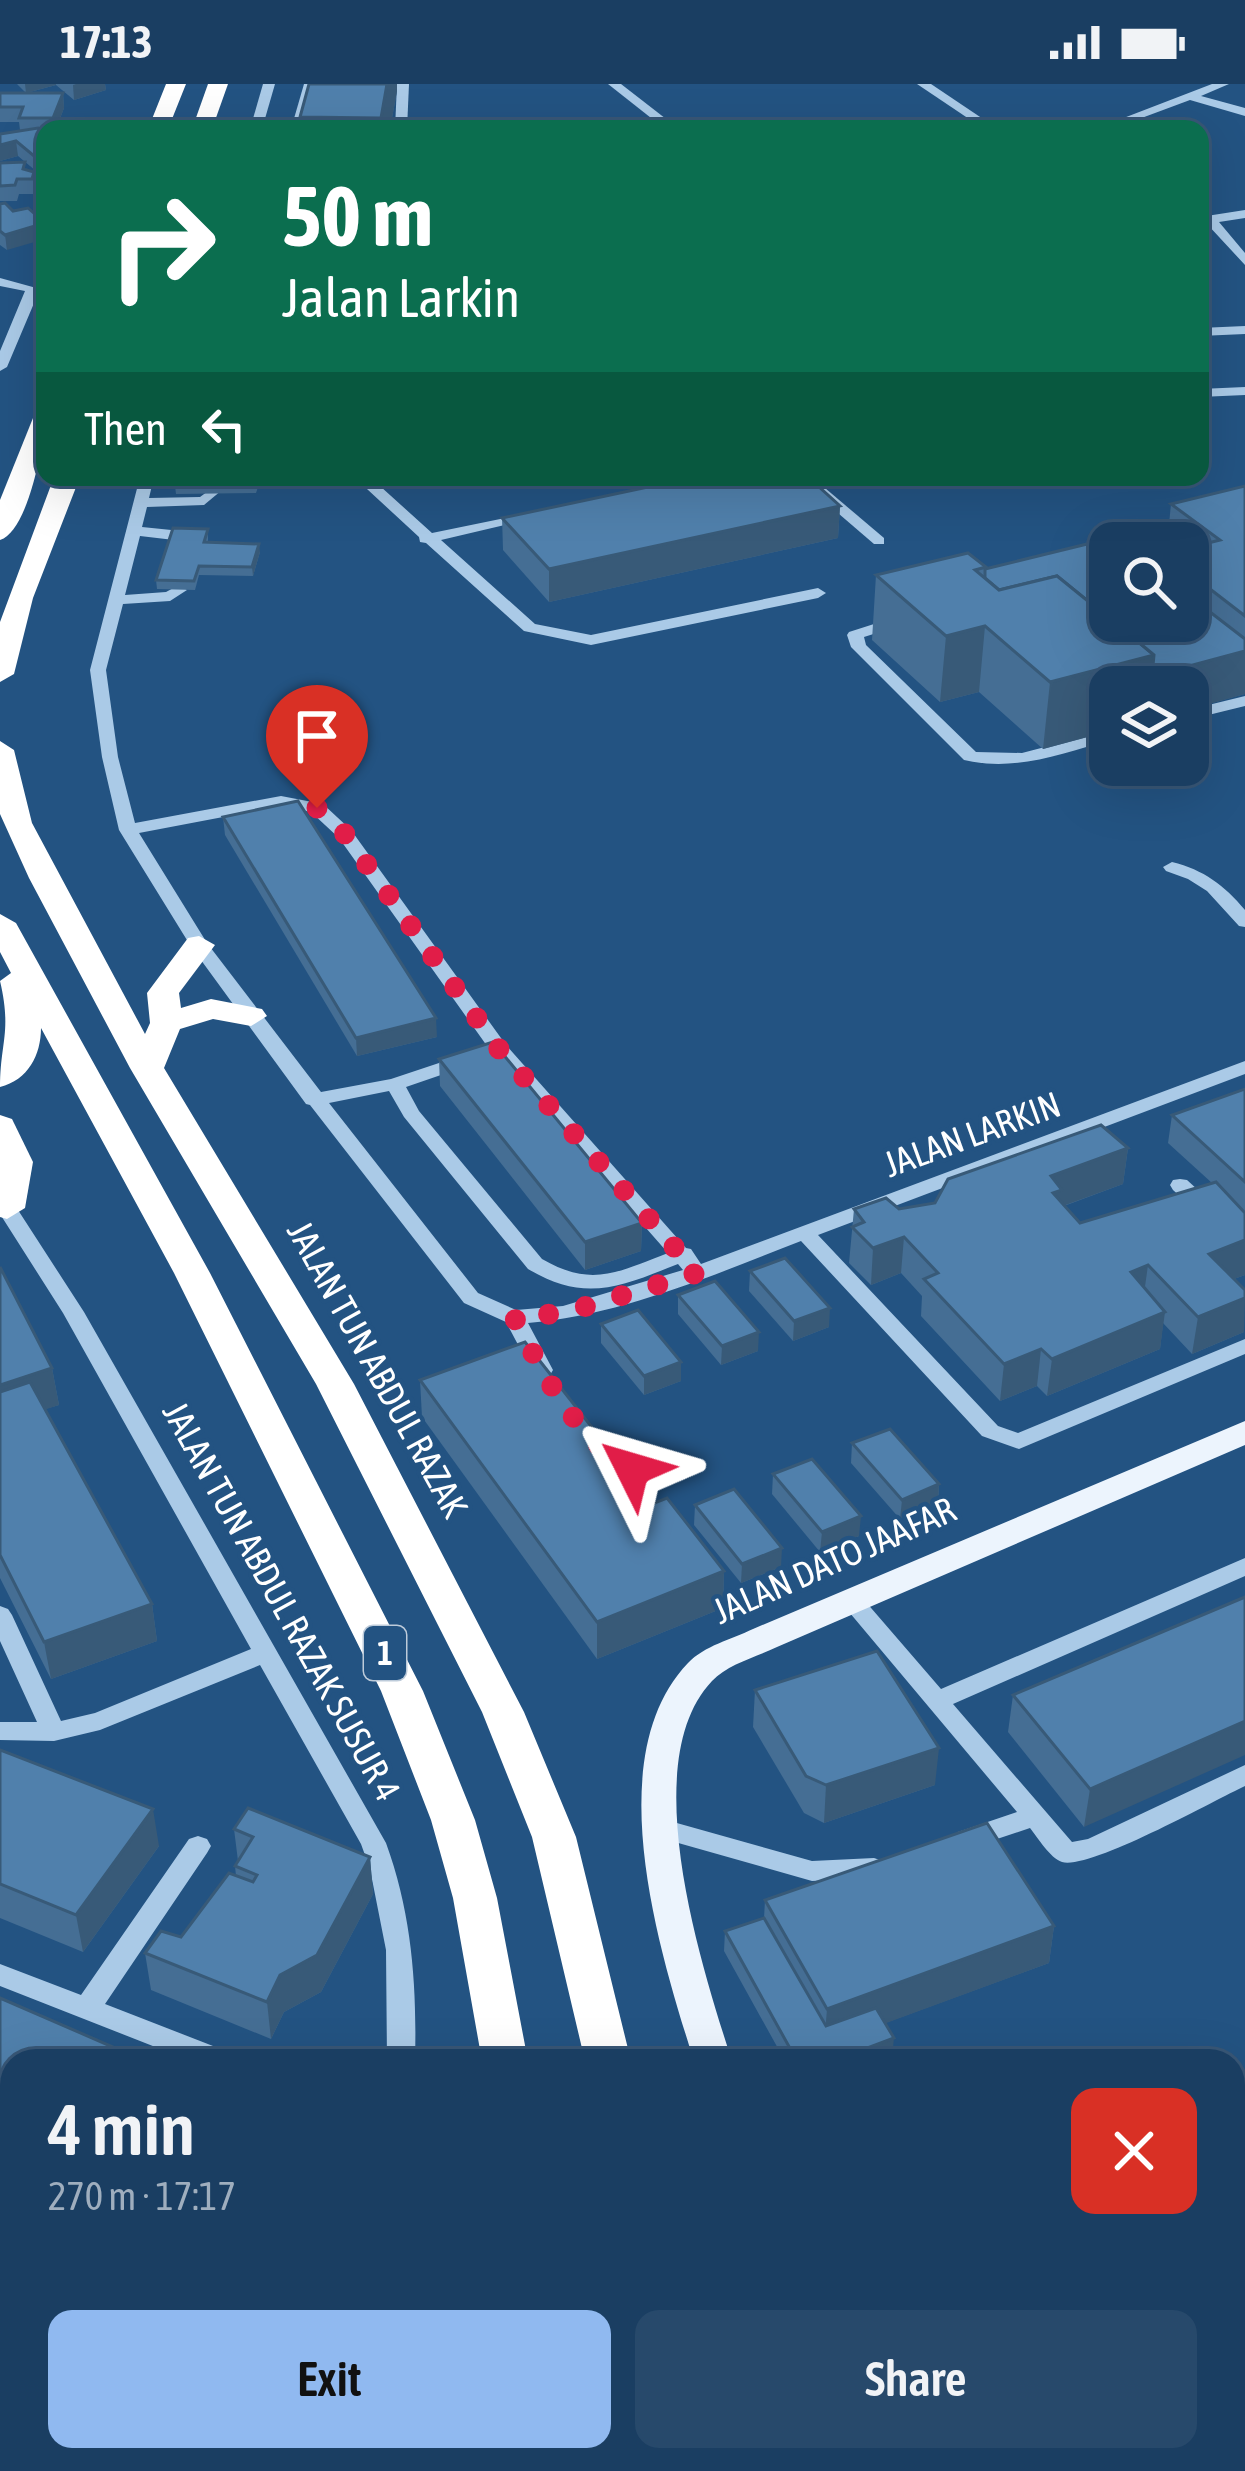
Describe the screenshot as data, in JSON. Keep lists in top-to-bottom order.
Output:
{
  "streets": {
    "highway": ["JALAN TUN ABDUL RAZAK", "1"],
    "main road": ["JALAN DATO JAAFAR"],
    "street": ["JALAN LARKIN", "JALAN TUN ABDUL RAZAK SUSUR 4"]
  },
  "page": {
    "status": "17:13",
    "turn": ["50 m", "Jalan Larkin"],
    "then": "Then",
    "heading": ["4 min", "270 m · 17:17"],
    "buttons": ["Exit", "Share"]
  }
}
